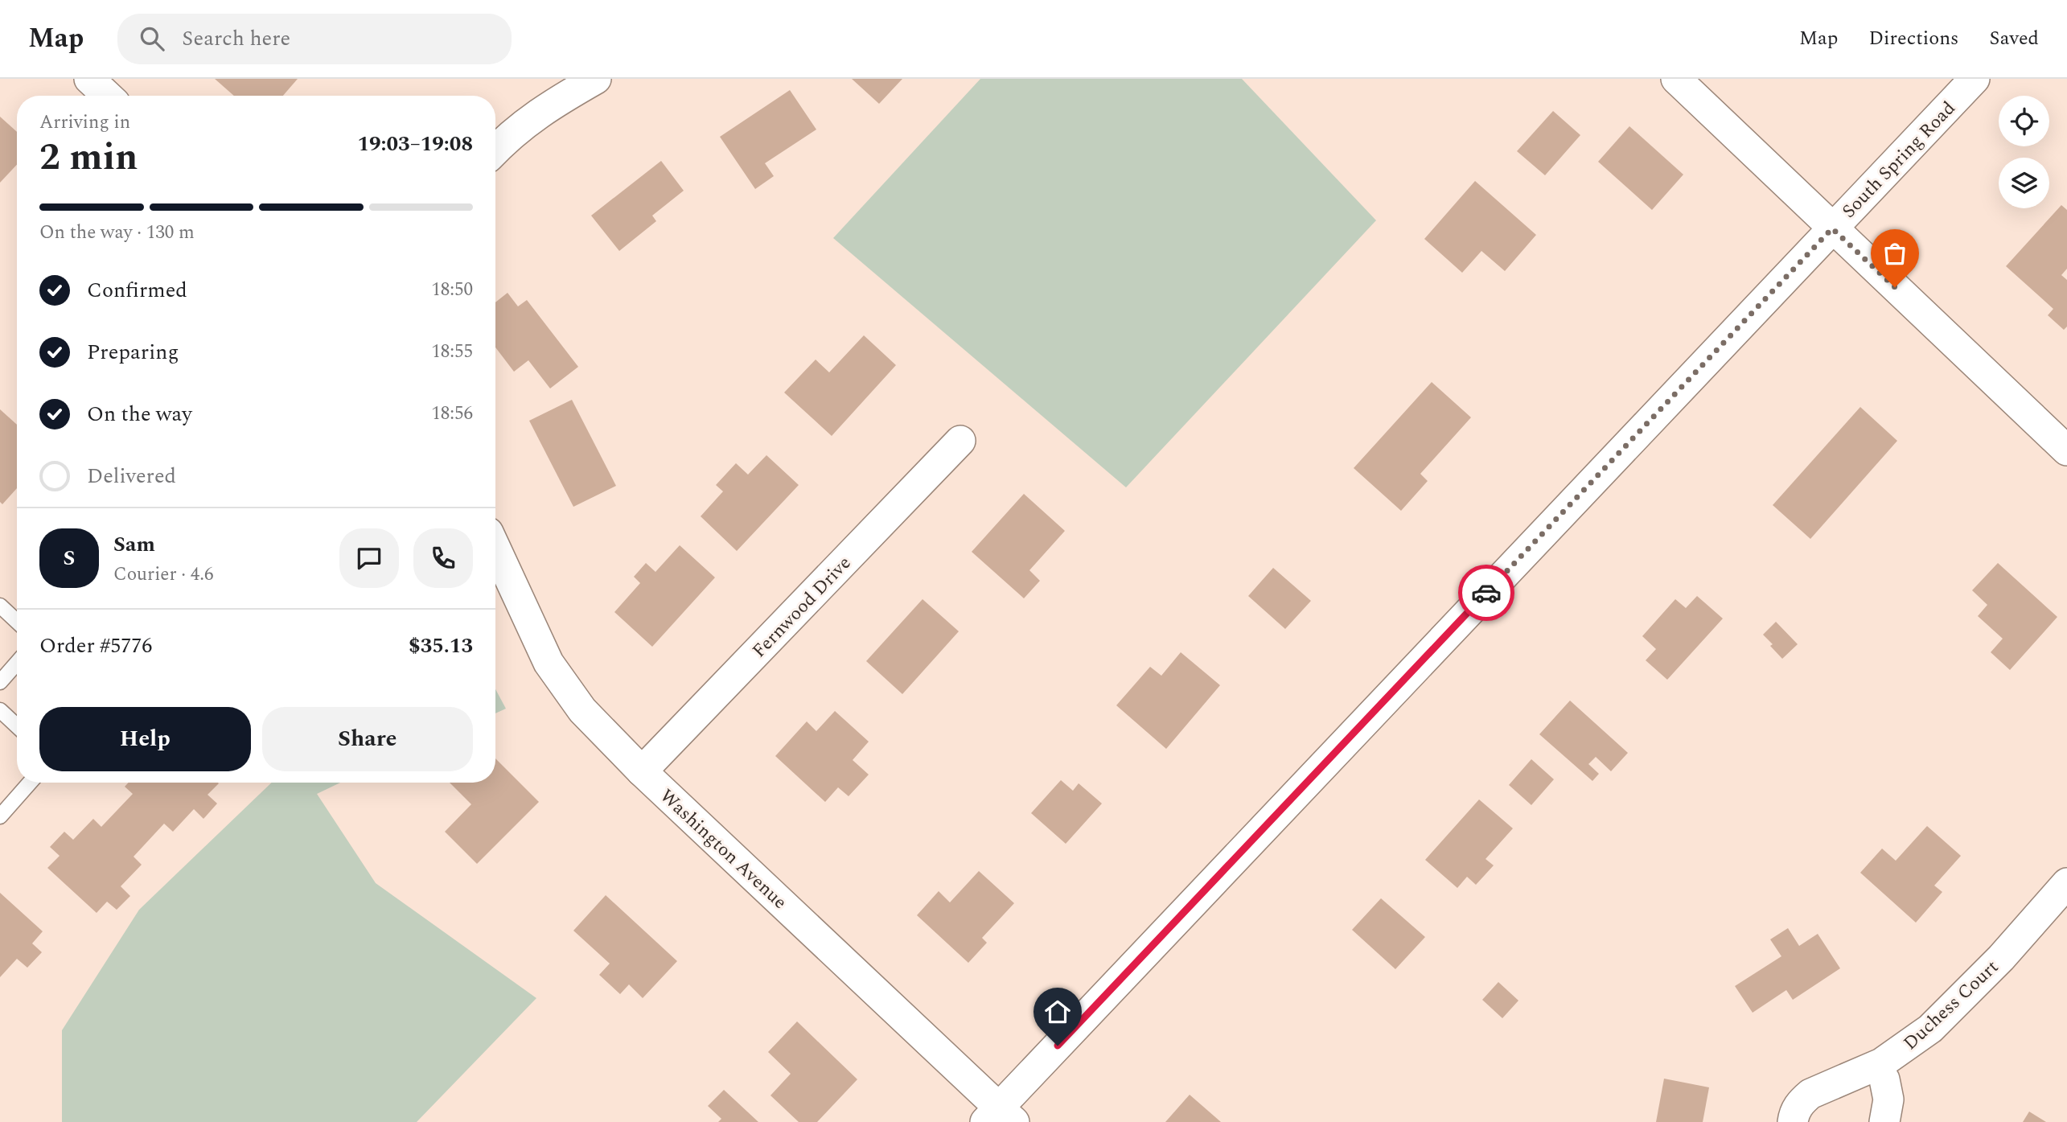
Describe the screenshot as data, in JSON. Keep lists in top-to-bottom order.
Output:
{
  "streets": {
    "street": [
      "South Spring Road",
      "Fernwood Drive",
      "Washington Avenue",
      "Duchess Court"
    ]
  },
  "crossings": [
    ["South Spring Road", "Washington Avenue"],
    ["Fernwood Drive", "Washington Avenue"]
  ],
  "page": {
    "header": "Map",
    "search": "Search here",
    "nav": ["Map", "Directions", "Saved"],
    "heading": ["2 min", "Arriving in", "19:03–19:08"],
    "panel": [
      "Sam",
      "Courier · 4.6",
      "Order #5776",
      "$35.13"
    ],
    "bar": "On the way · 130 m",
    "list": [
      ["Confirmed", "18:50"],
      ["Preparing", "18:55"],
      ["On the way", "18:56"],
      "Delivered"
    ],
    "round": "S",
    "buttons": ["Help", "Share"]
  }
}
